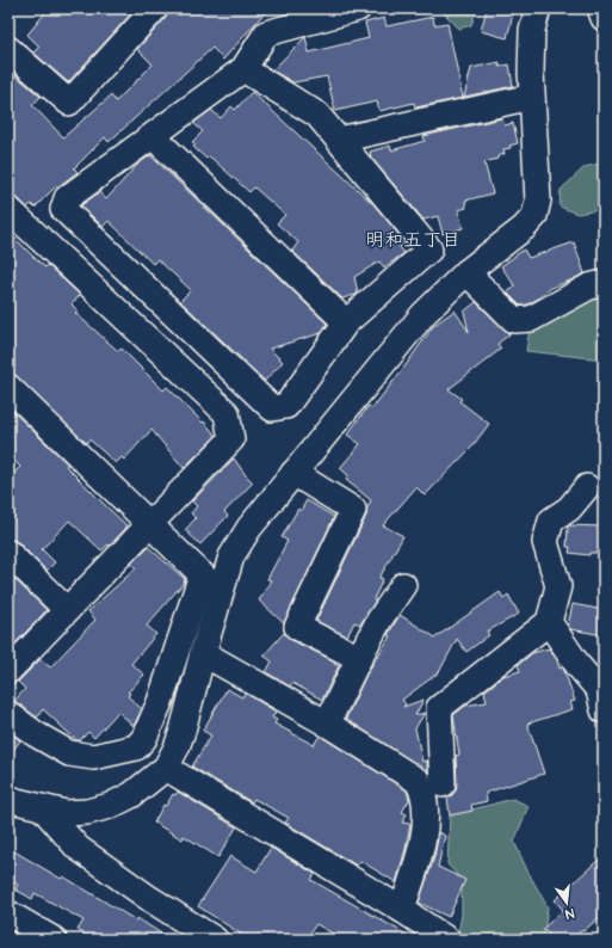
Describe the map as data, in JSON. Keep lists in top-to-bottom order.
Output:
{
  "districts": ["明和五丁目"],
  "north": "bottom"
}
